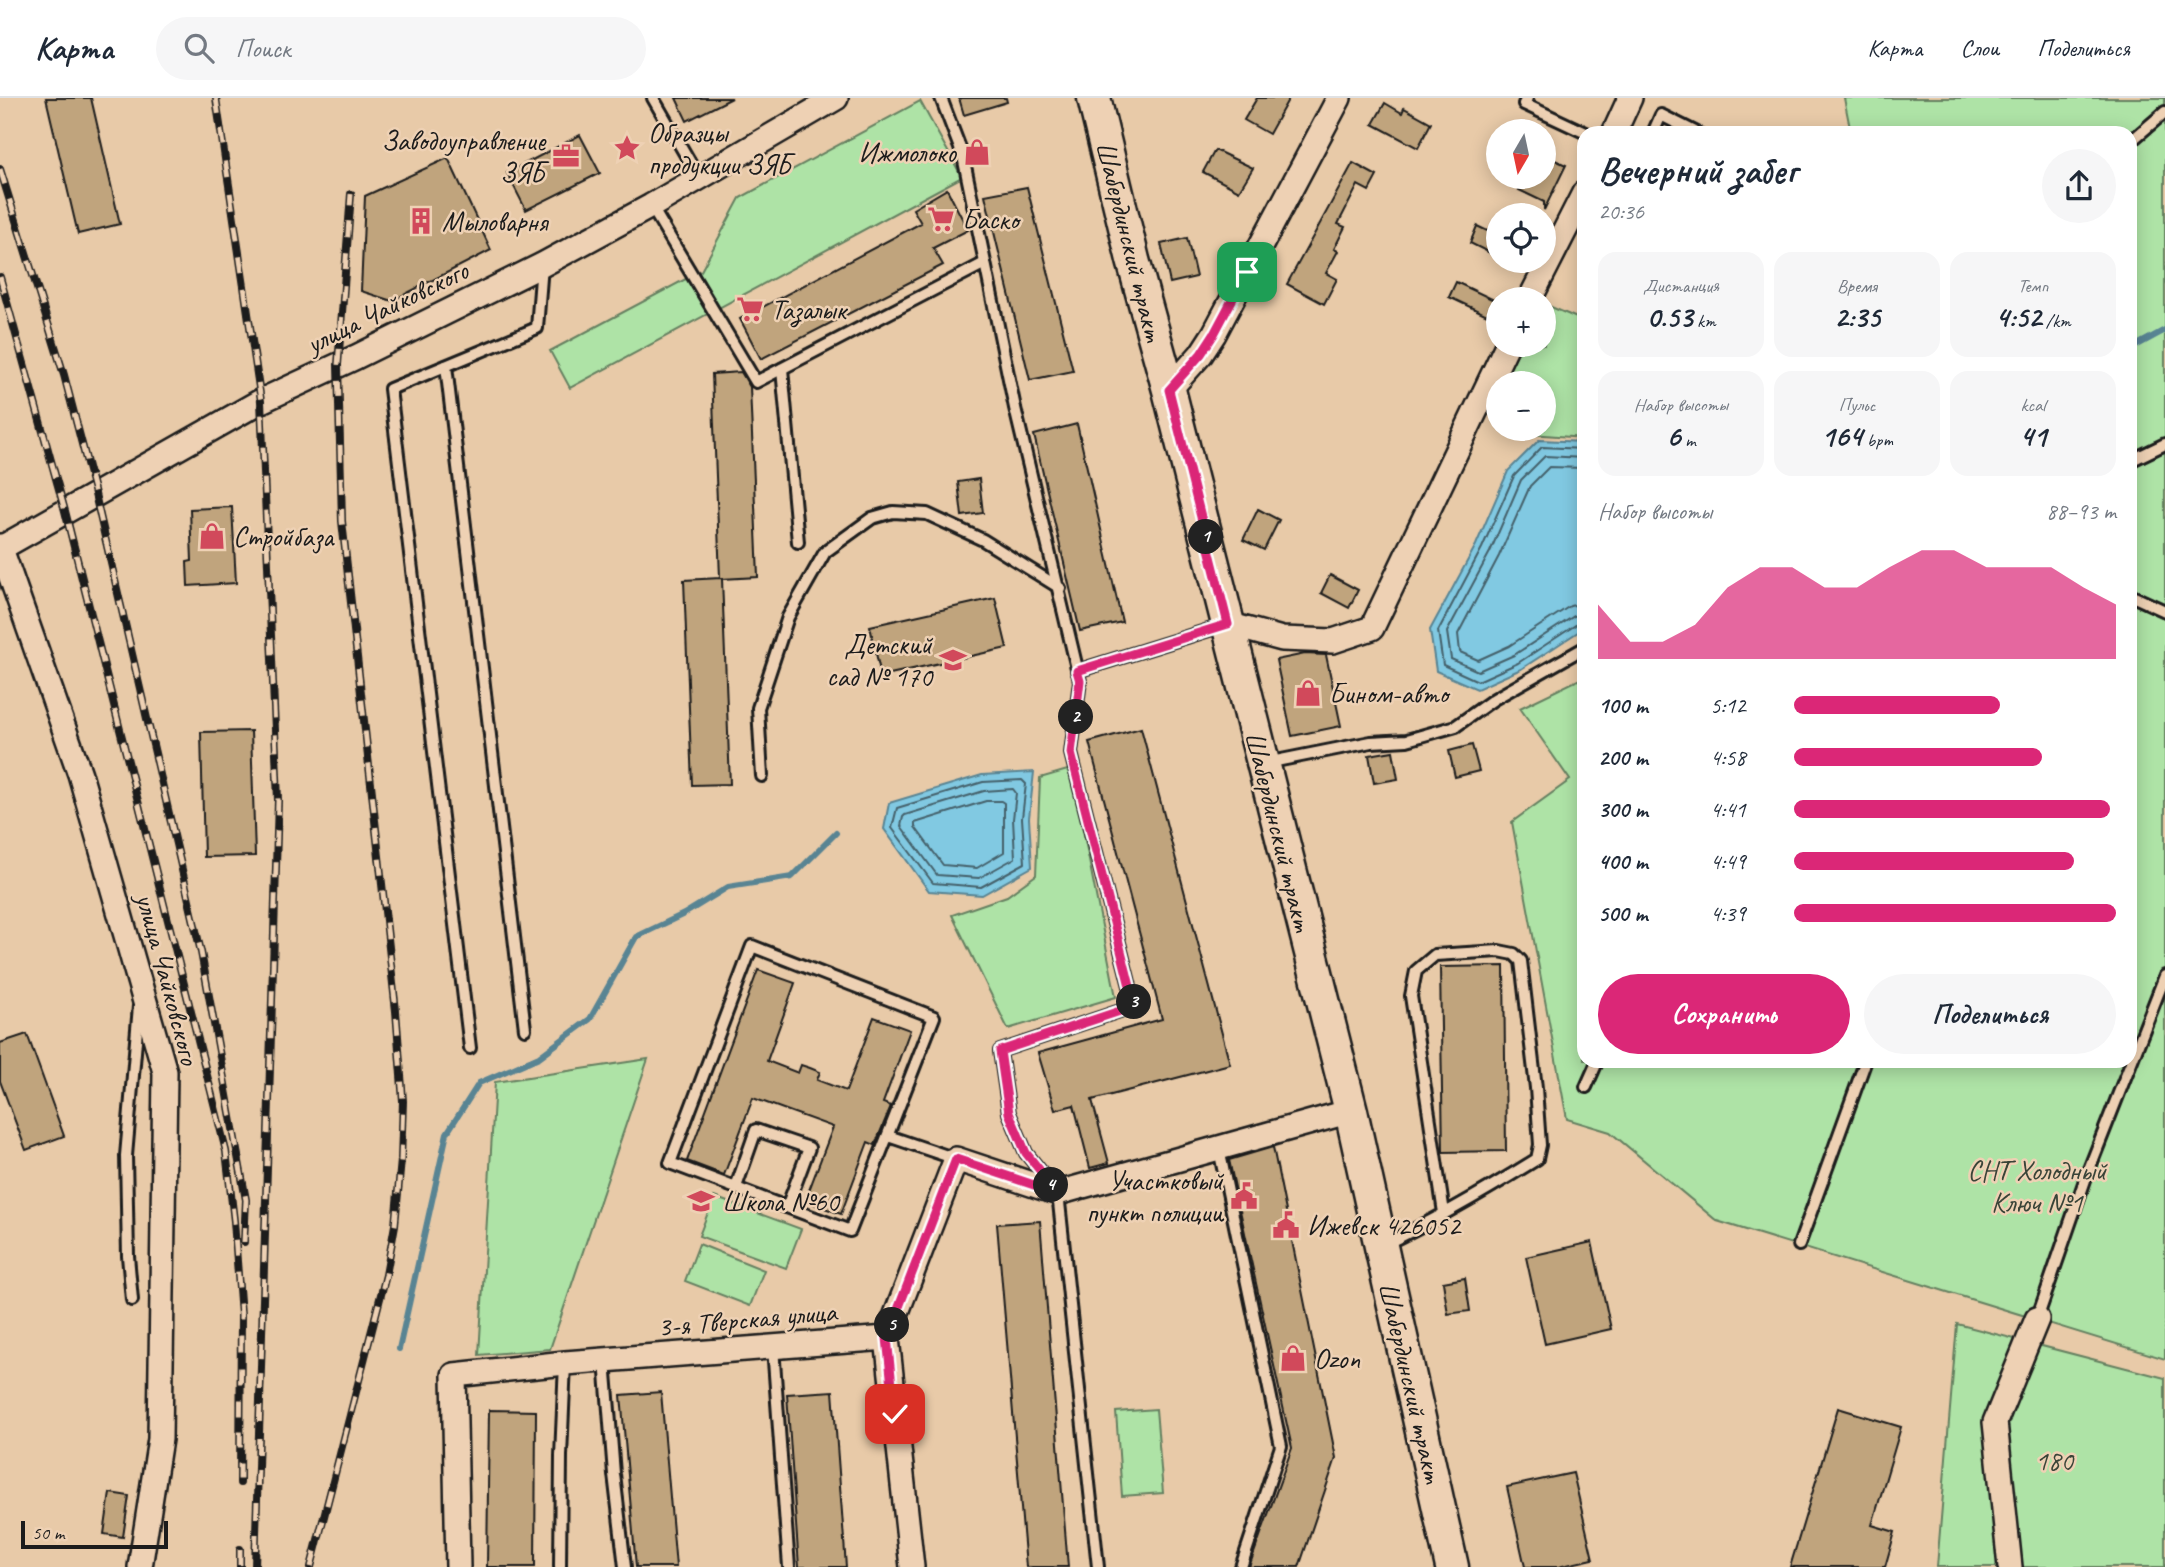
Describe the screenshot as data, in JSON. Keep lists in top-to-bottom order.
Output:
{
  "streets": {
    "main road": ["Шабердинский тракт"],
    "street": ["улица Чайковского", "3-я Тверская улица"]
  },
  "parks": ["СНТ Холодный Ключ №1", "180"],
  "places": {
    "place": ["Образцы продукции ЗЯБ"],
    "shop": [
      "Ижмолоко",
      "Стройбаза",
      "Бином-авто",
      "Ozon"
    ],
    "office": ["Заводоуправление ЗЯБ"],
    "supermarket": ["Баско", "Тазалык"],
    "building": ["Мыловарня"],
    "school or university": ["Детский сад № 170", "Школа №60"],
    "public building": ["Участковый пункт полиции", "Ижевск 426052"]
  },
  "scale_bar": "50 m",
  "north": "bottom",
  "page": {
    "header": "Карта",
    "search": "Поиск",
    "nav": ["Карта", "Слои", "Поделиться"],
    "map_buttons": ["+", "−"],
    "heading": ["Вечерний забег", "20:36"],
    "stats": [
      ["Дистанция", "0.53 km"],
      ["Время", "2:35"],
      ["Темп", "4:52 /km"],
      ["Набор высоты", "6 m"],
      ["Пульс", "164 bpm"],
      ["kcal", "41"]
    ],
    "chart": ["Набор высоты", "88–93 m"],
    "pins": [
      "1",
      "2",
      "3",
      "4",
      "5"
    ],
    "list": [
      {
        "name": "100 m",
        "note": "5:12"
      },
      {
        "name": "200 m",
        "note": "4:58"
      },
      {
        "name": "300 m",
        "note": "4:41"
      },
      {
        "name": "400 m",
        "note": "4:49"
      },
      {
        "name": "500 m",
        "note": "4:39"
      }
    ],
    "buttons": ["Сохранить", "Поделиться"],
    "scale": "50 m"
  }
}
